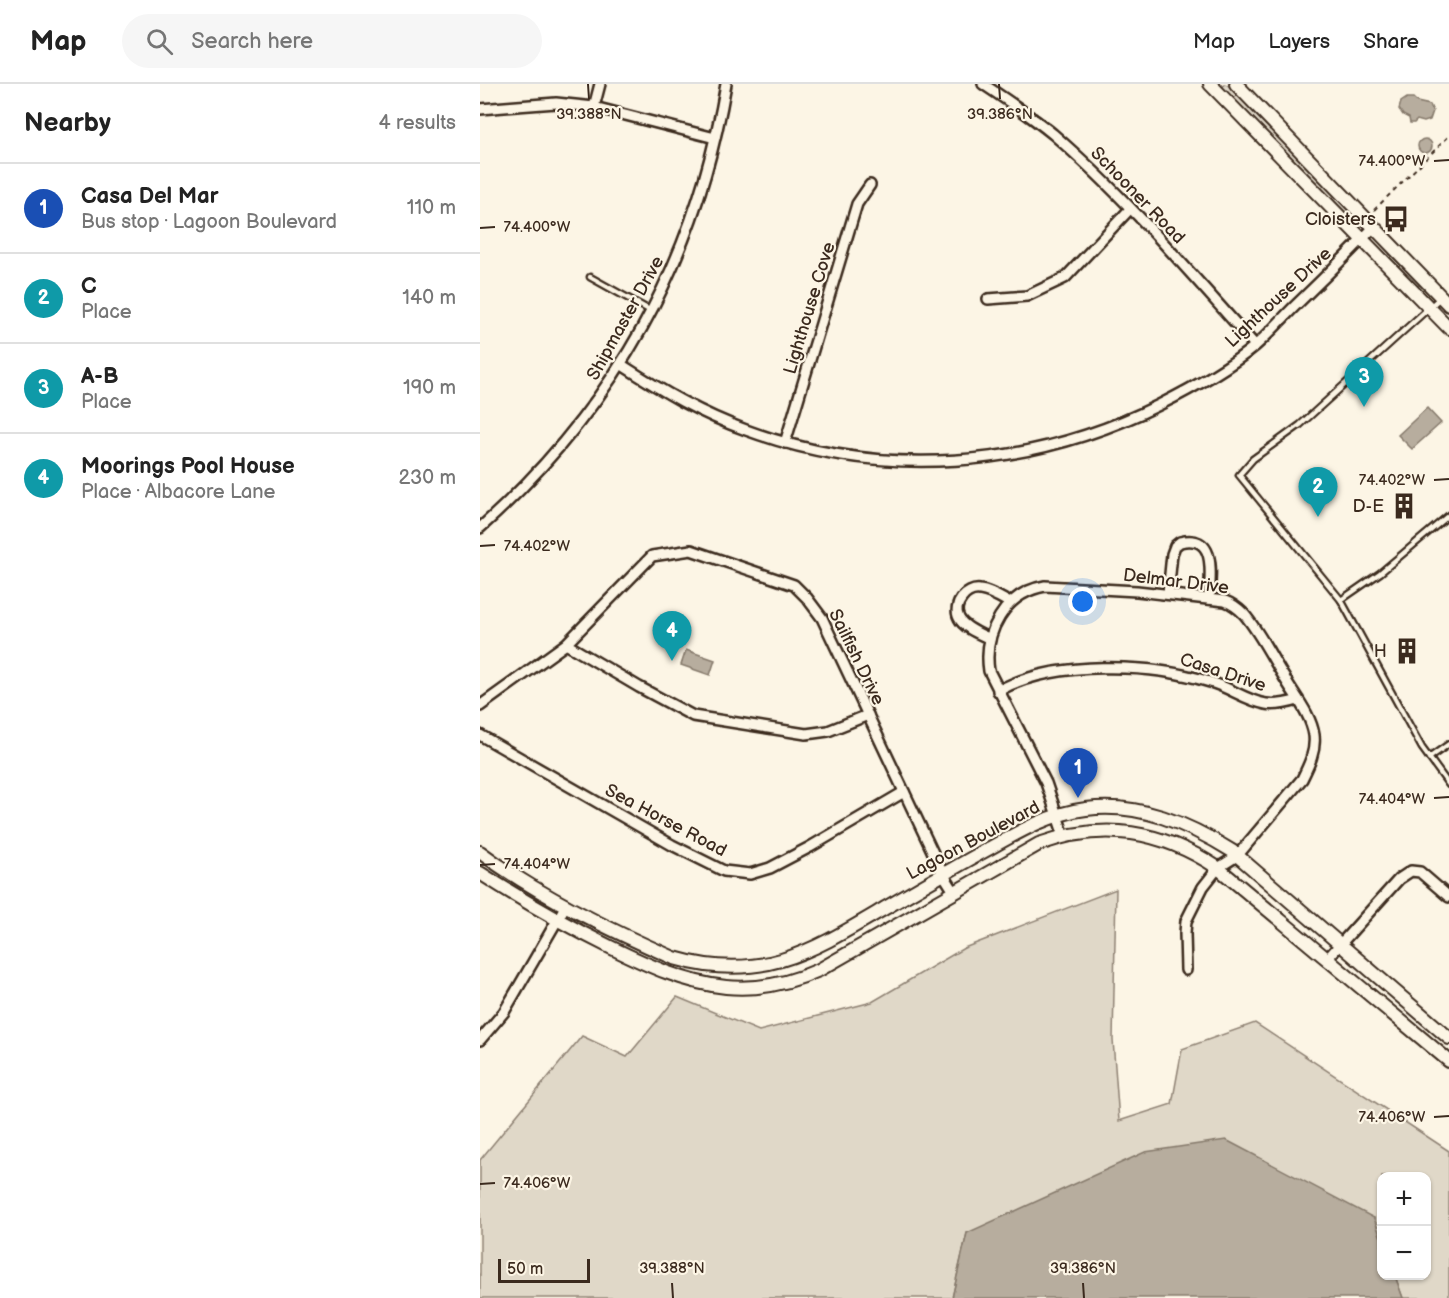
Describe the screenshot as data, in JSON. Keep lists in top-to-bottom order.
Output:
{
  "streets": {
    "street": [
      "Schooner Road",
      "Lighthouse Drive",
      "Lighthouse Cove",
      "Shipmaster Drive",
      "Delmar Drive",
      "Sailfish Drive",
      "Casa Drive",
      "Sea Horse Road",
      "Lagoon Boulevard"
    ]
  },
  "crossings": [
    ["Schooner Road", "Lighthouse Drive"],
    ["Lighthouse Drive", "Lighthouse Cove"],
    ["Lighthouse Drive", "Shipmaster Drive"],
    ["Delmar Drive", "Casa Drive"],
    ["Delmar Drive", "Lagoon Boulevard"],
    ["Sailfish Drive", "Sea Horse Road"],
    ["Sailfish Drive", "Lagoon Boulevard"]
  ],
  "places": {
    "bus stop": ["Cloisters"],
    "building": ["D-E", "H"]
  },
  "scale_bar": "50 m",
  "page": {
    "header": "Map",
    "search": "Search here",
    "nav": ["Map", "Layers", "Share"],
    "heading": ["Nearby", "4 results"],
    "list": [
      {
        "mark": "1",
        "name": "Casa Del Mar",
        "note": "Bus stop · Lagoon Boulevard",
        "value": "110 m"
      },
      {
        "mark": "2",
        "name": "C",
        "note": "Place",
        "value": "140 m"
      },
      {
        "mark": "3",
        "name": "A-B",
        "note": "Place",
        "value": "190 m"
      },
      {
        "mark": "4",
        "name": "Moorings Pool House",
        "note": "Place · Albacore Lane",
        "value": "230 m"
      }
    ],
    "pins": [
      "3",
      "2",
      "4",
      "1"
    ],
    "map_buttons": ["+", "−"],
    "scale": "50 m"
  },
  "coordinates": [
    "39.388°N",
    "39.386°N",
    "74.400°W",
    "74.402°W",
    "74.404°W",
    "74.406°W"
  ]
}
